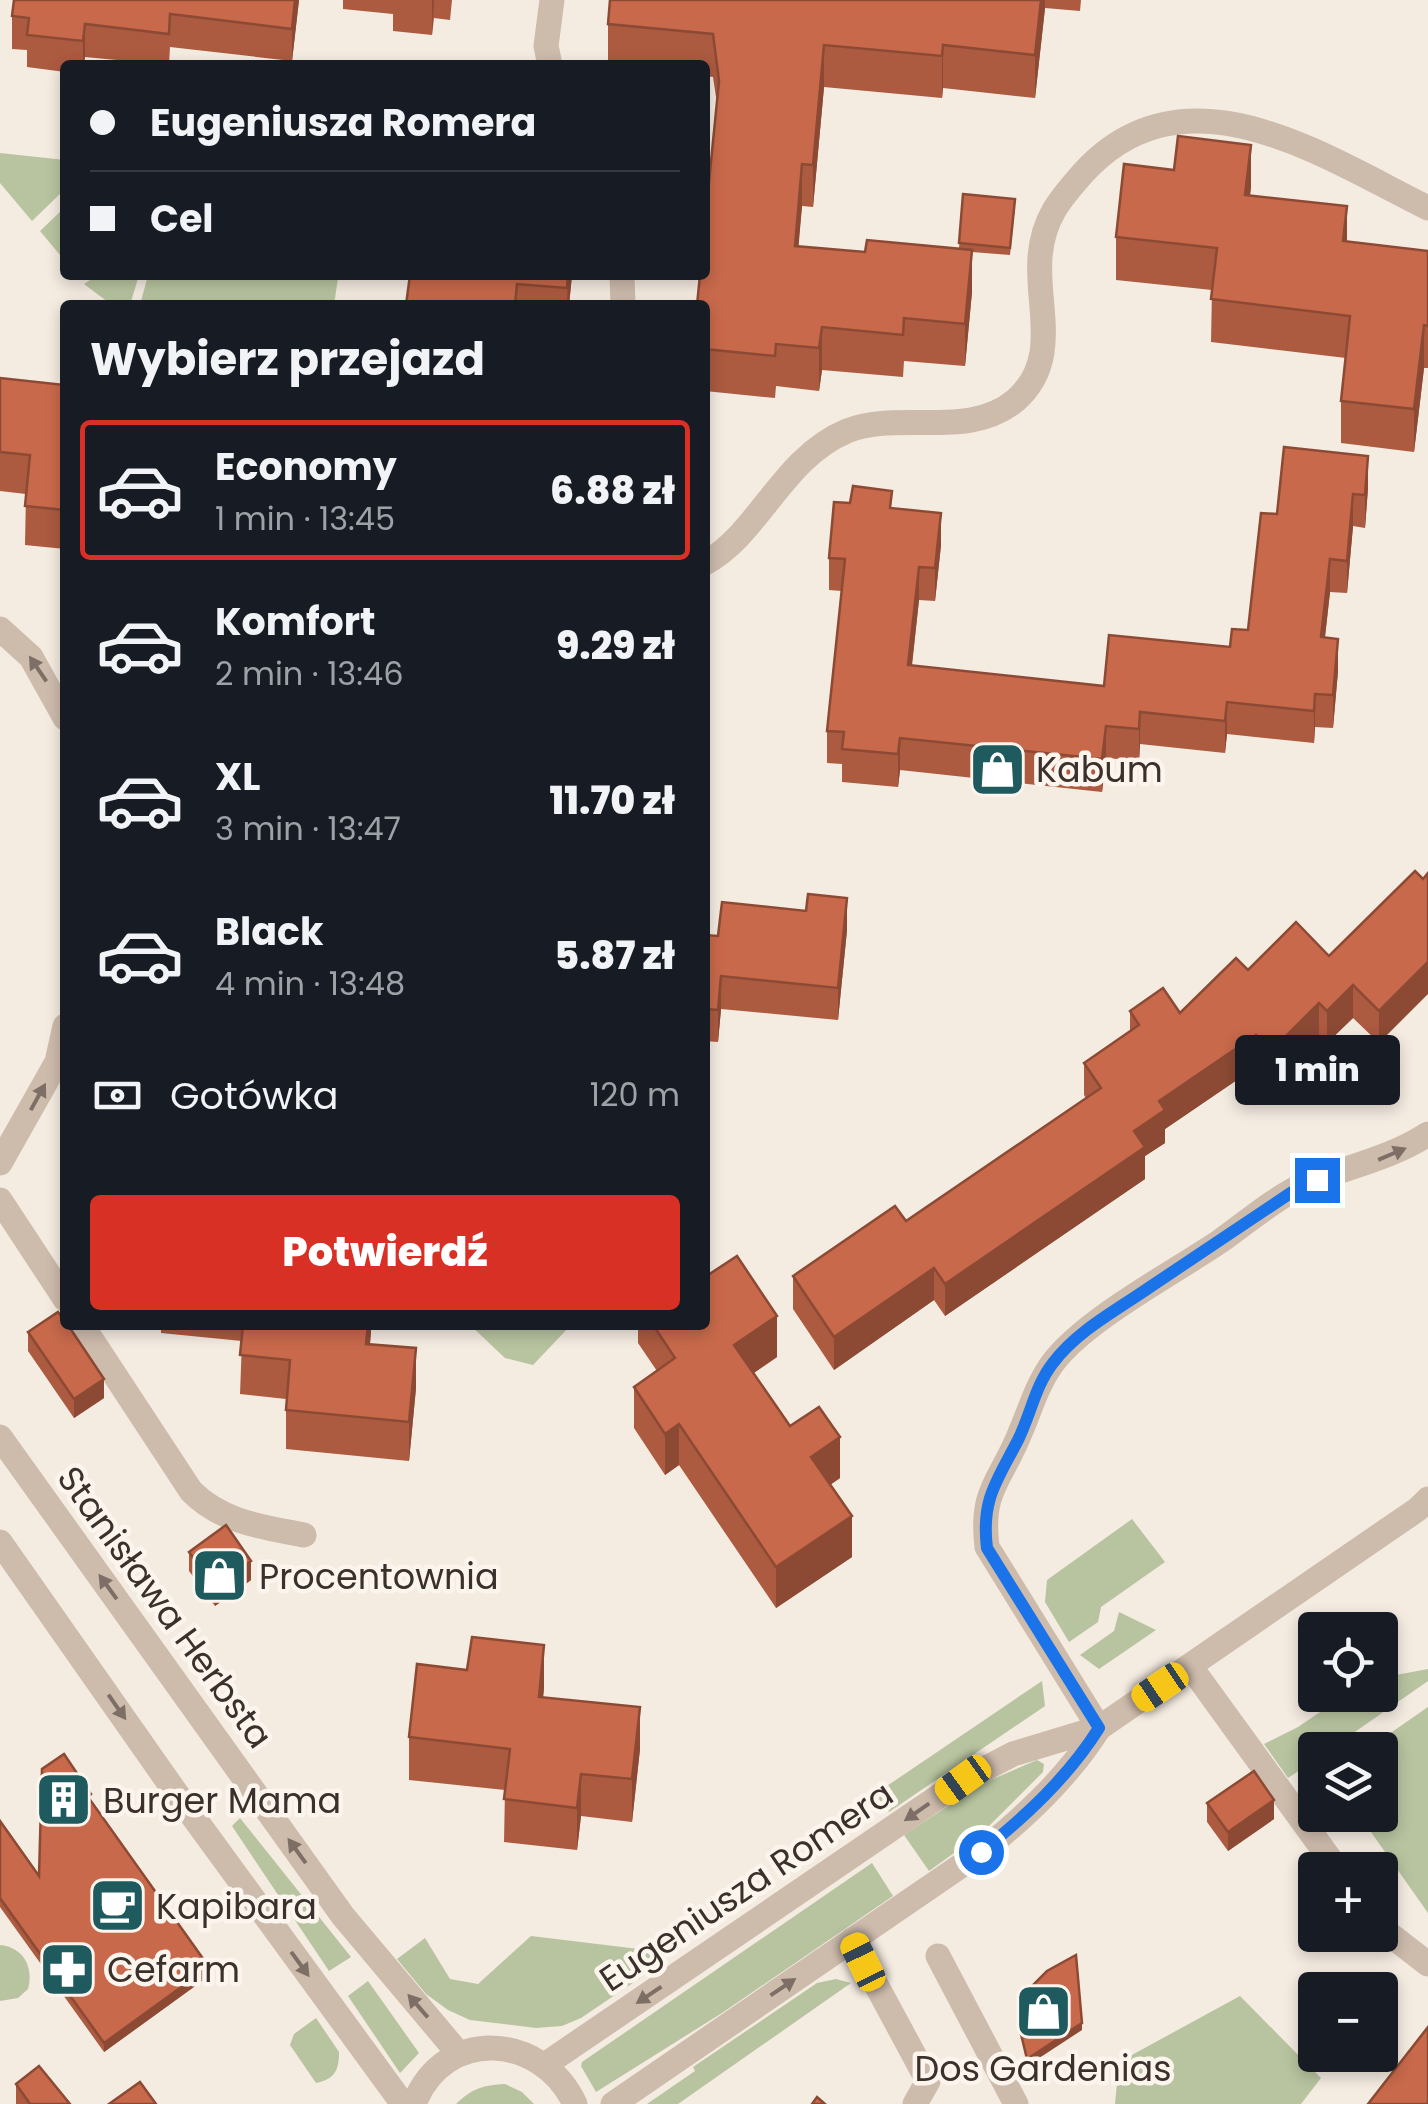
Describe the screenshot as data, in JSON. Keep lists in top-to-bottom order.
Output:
{
  "streets": {
    "street": ["Stanisława Herbsta", "Eugeniusza Romera"]
  },
  "places": {
    "shop": ["Kabum", "Procentownia", "Dos Gardenias"],
    "building": ["Burger Mama"],
    "cafe": ["Kapibara"],
    "pharmacy": ["Cefarm"]
  },
  "page": {
    "banner": ["Eugeniusza Romera", "Cel"],
    "heading": "Wybierz przejazd",
    "list": [
      {
        "name": "Economy",
        "note": "1 min · 13:45",
        "value": "6.88 zł"
      },
      {
        "name": "Komfort",
        "note": "2 min · 13:46",
        "value": "9.29 zł"
      },
      {
        "name": "XL",
        "note": "3 min · 13:47",
        "value": "11.70 zł"
      },
      {
        "name": "Black",
        "note": "4 min · 13:48",
        "value": "5.87 zł"
      }
    ],
    "bubble": "1 min",
    "pay": ["Gotówka", "120 m"],
    "buttons": "Potwierdź",
    "map_buttons": ["+", "−"]
  }
}
